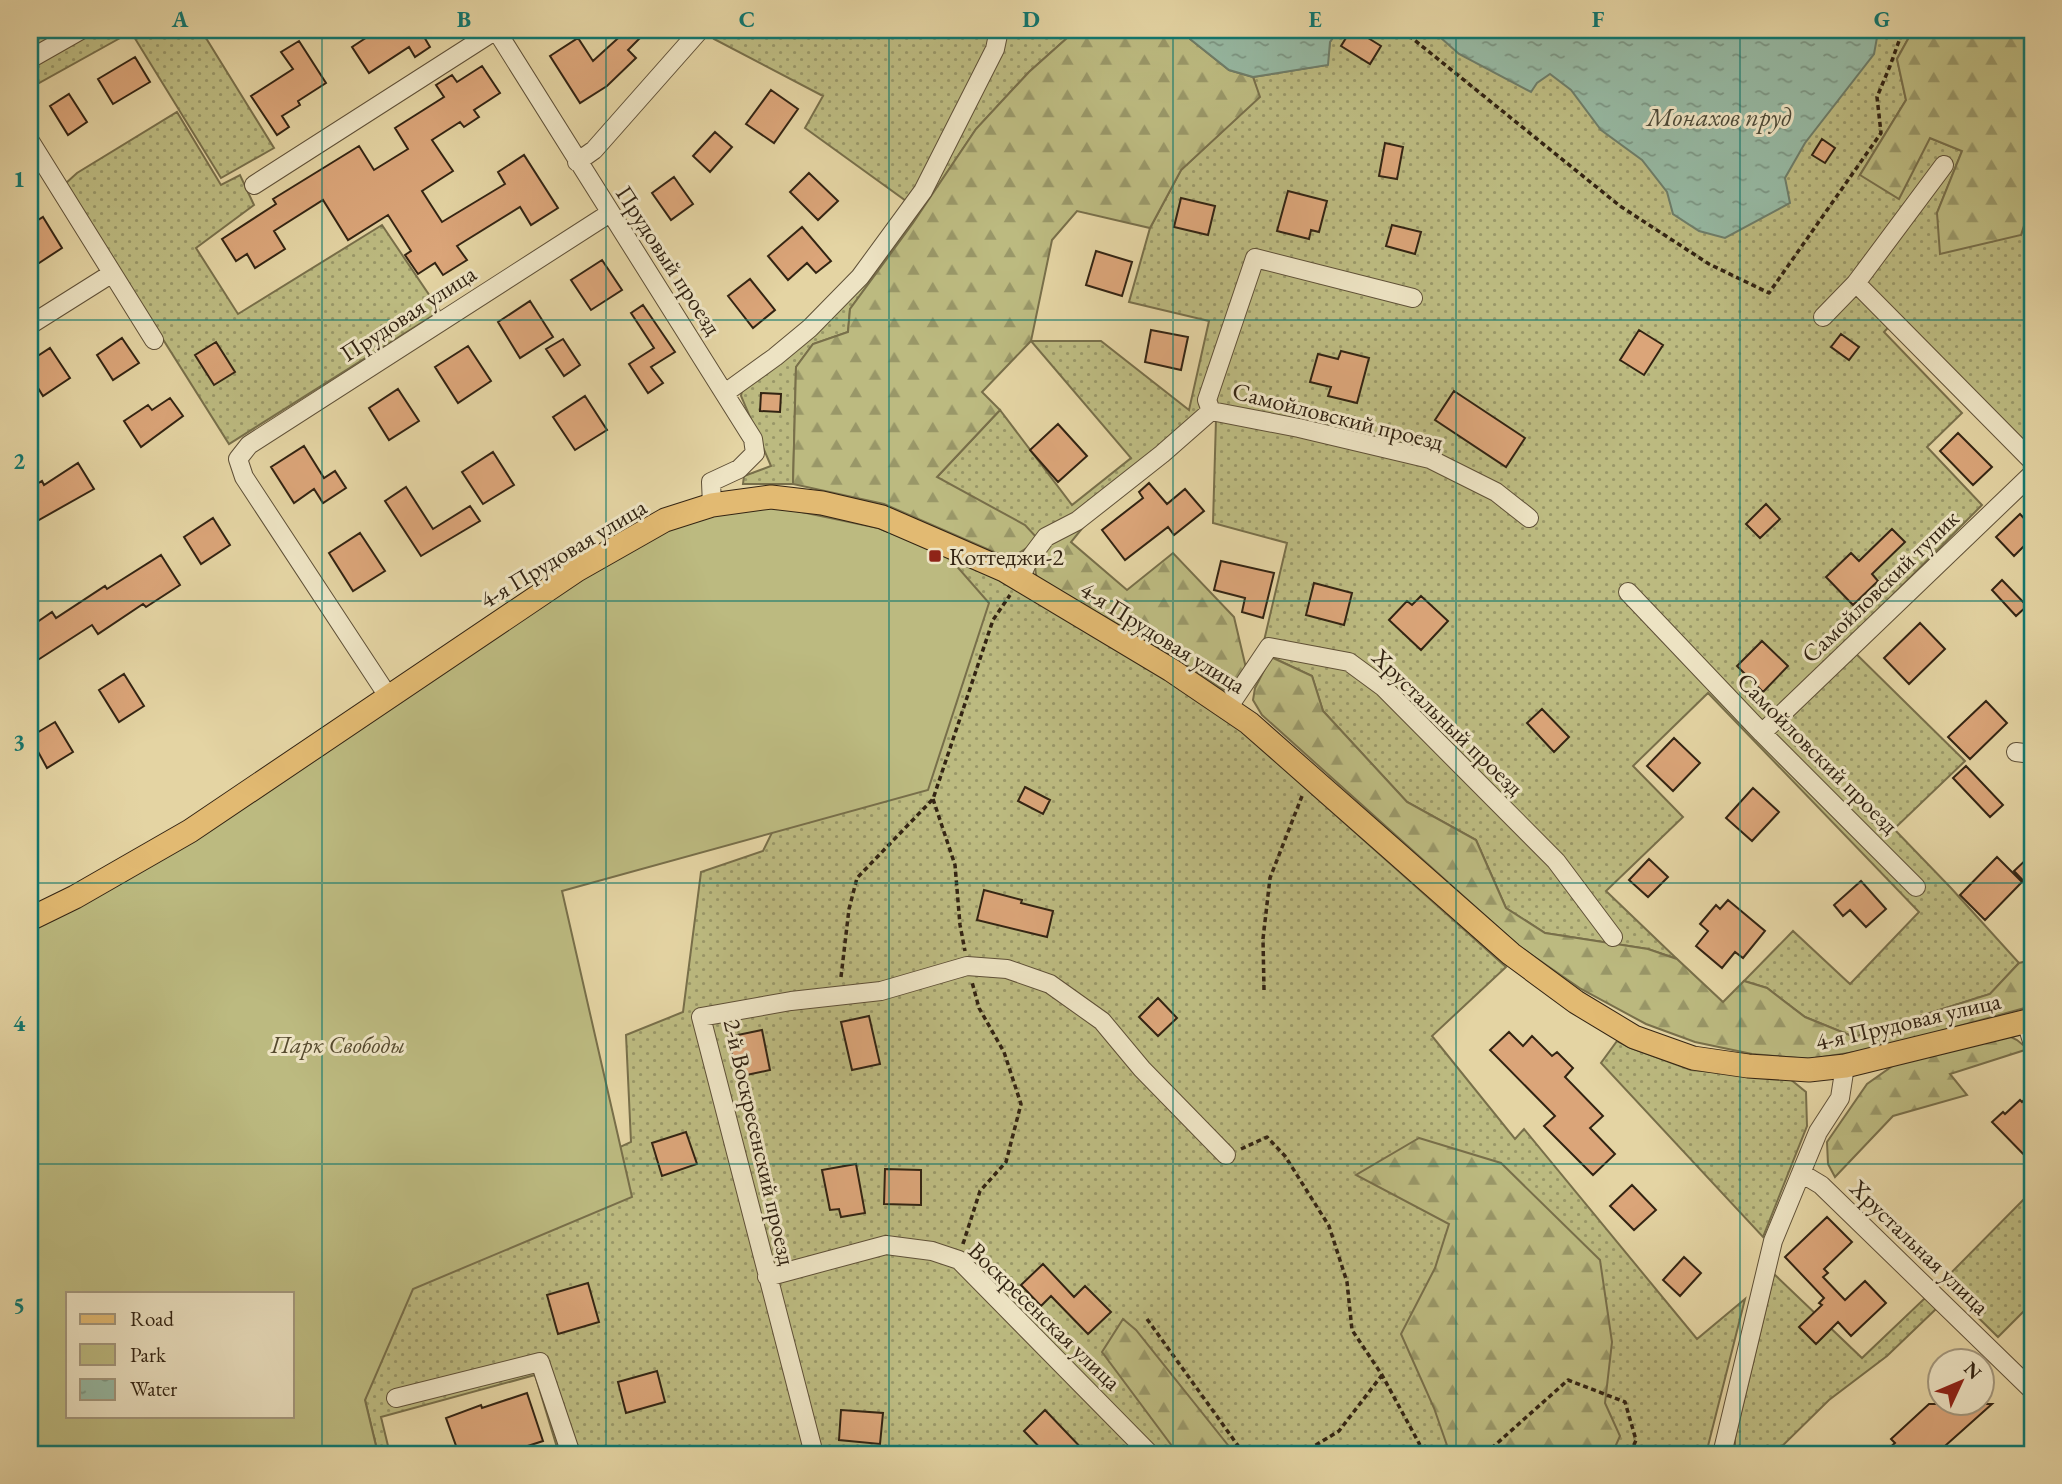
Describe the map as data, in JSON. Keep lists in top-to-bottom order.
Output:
{
  "streets": {
    "main road": ["4-я Прудовая улица"],
    "street": [
      "Прудовый проезд",
      "Прудовая улица",
      "Самойловский проезд",
      "Самойловский тупик",
      "Хрустальный проезд",
      "2-й Воскресенский проезд",
      "Хрустальная улица",
      "Воскресенская улица"
    ]
  },
  "crossings": [
    ["Прудовый проезд", "Прудовая улица"],
    ["Прудовый проезд", "4-я Прудовая улица"],
    ["Прудовая улица", "4-я Прудовая улица"],
    ["Самойловский проезд", "4-я Прудовая улица"],
    ["Самойловский проезд", "Самойловский тупик"],
    ["4-я Прудовая улица", "Хрустальный проезд"],
    ["2-й Воскресенский проезд", "Воскресенская улица"]
  ],
  "water": ["Монахов пруд"],
  "parks": ["Парк Свободы"],
  "places": {
    "transit": ["Коттеджи-2"]
  },
  "legend": ["Road", "Park", "Water"],
  "north": "top right",
  "grid": {
    "columns": [
      "A",
      "B",
      "C",
      "D",
      "E",
      "F",
      "G"
    ],
    "rows": [
      "1",
      "2",
      "3",
      "4",
      "5"
    ]
  }
}
